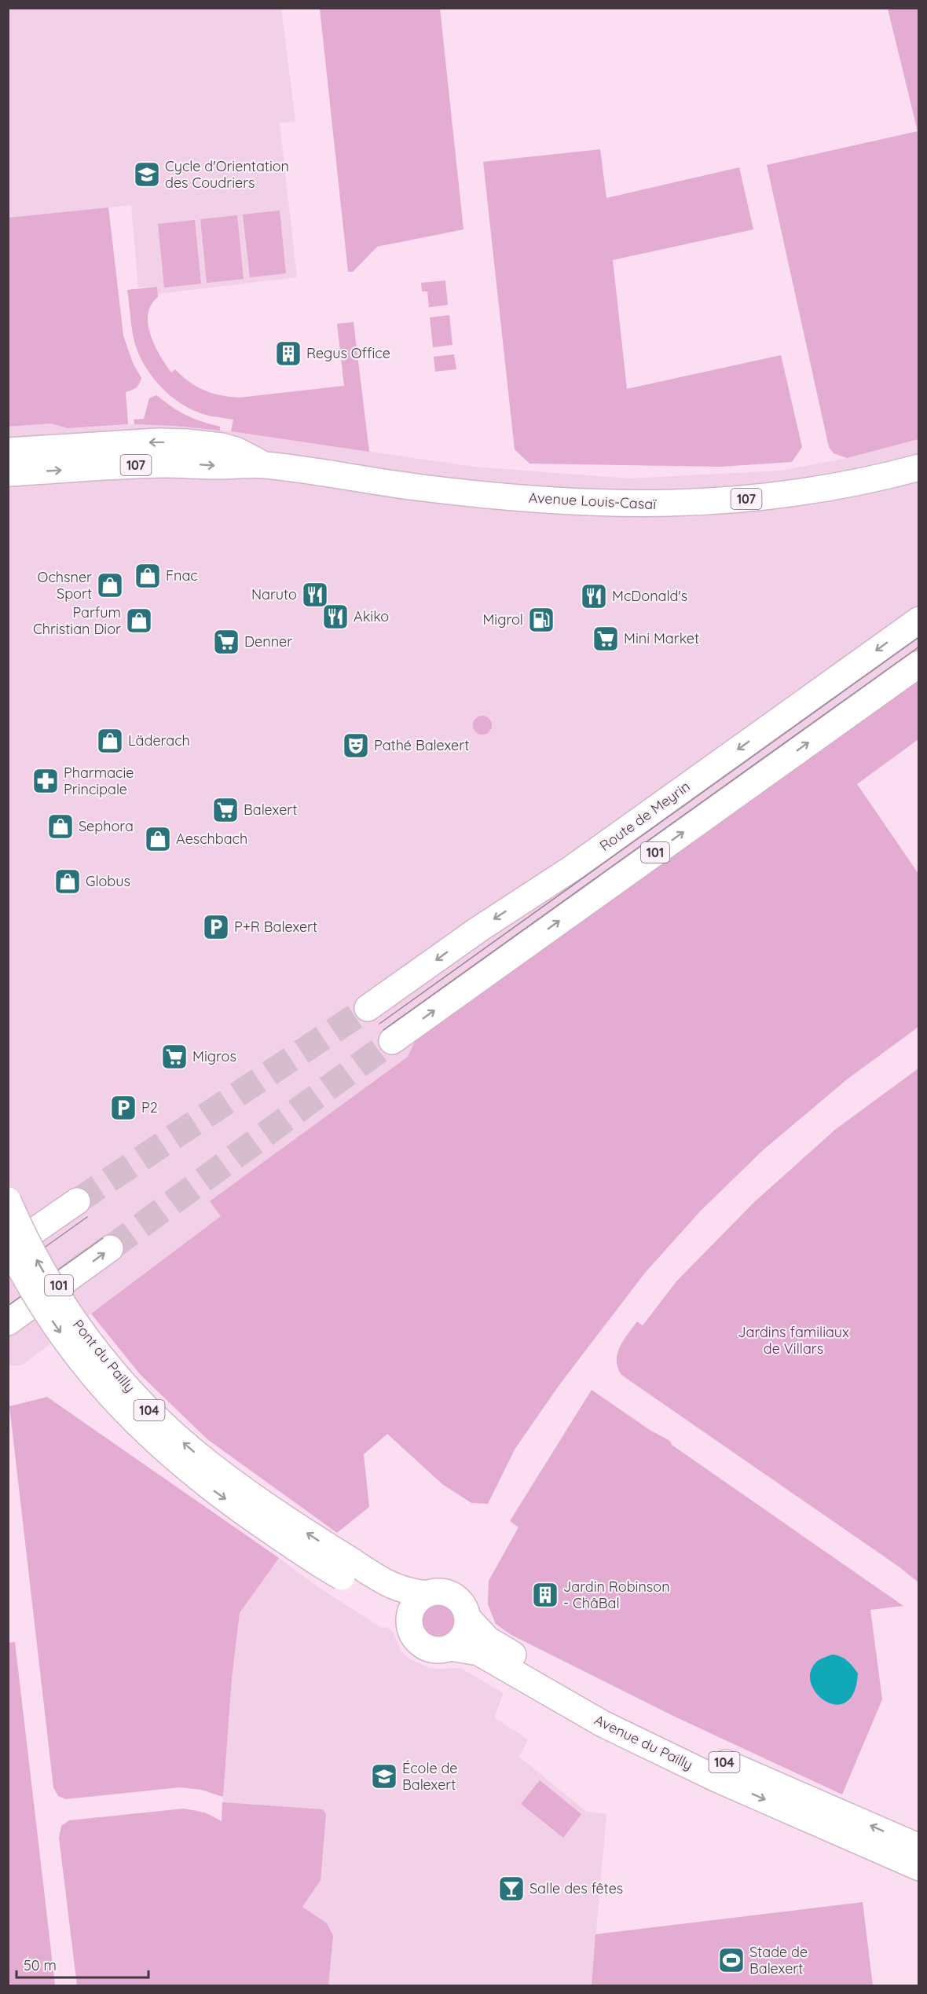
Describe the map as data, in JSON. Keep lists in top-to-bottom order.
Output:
{
  "streets": {
    "main road": [
      "107",
      "Avenue Louis-Casaï",
      "Route de Meyrin",
      "101",
      "Pont du Pailly",
      "104",
      "Avenue du Pailly"
    ]
  },
  "crossings": [
    ["Pont du Pailly", "104"],
    ["104", "Avenue du Pailly"]
  ],
  "parks": ["Jardins familiaux de Villars"],
  "places": {
    "school or university": ["Cycle d'Orientation des Coudriers", "École de Balexert"],
    "building": ["Regus Office", "Jardin Robinson - ChâBal"],
    "shop": [
      "Fnac",
      "Ochsner Sport",
      "Parfum Christian Dior",
      "Läderach",
      "Sephora",
      "Aeschbach",
      "Globus"
    ],
    "restaurant": ["Naruto", "McDonald's", "Akiko"],
    "fuel station": ["Migrol"],
    "supermarket": [
      "Mini Market",
      "Denner",
      "Balexert",
      "Migros"
    ],
    "theatre": ["Pathé Balexert"],
    "pharmacy": ["Pharmacie Principale"],
    "parking": ["P+R Balexert", "P2"],
    "bar": ["Salle des fêtes"],
    "sports": ["Stade de Balexert"]
  },
  "scale_bar": "50 m"
}
